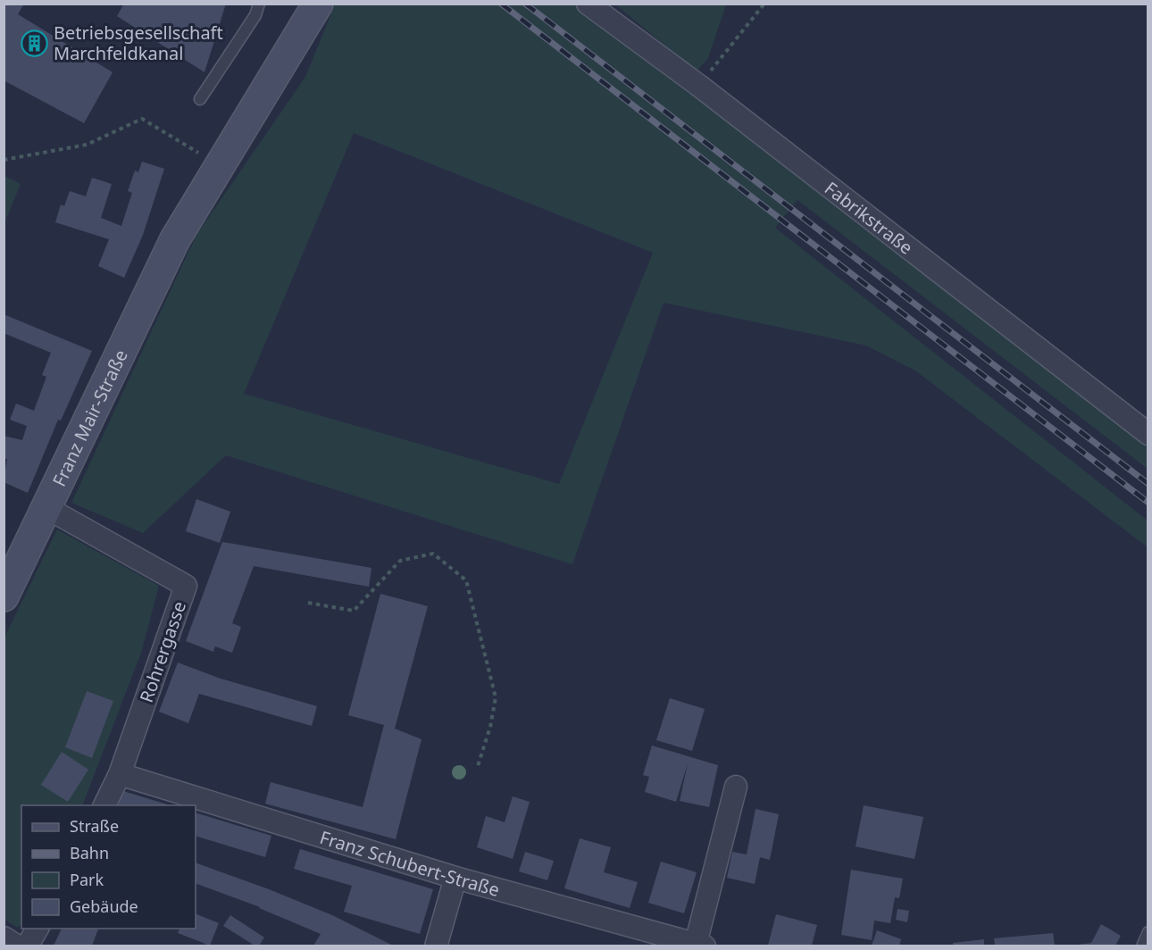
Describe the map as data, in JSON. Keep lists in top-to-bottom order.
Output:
{
  "streets": {
    "main road": ["Franz Mair-Straße"],
    "street": ["Fabrikstraße", "Rohrergasse", "Franz Schubert-Straße"]
  },
  "crossings": [
    ["Franz Mair-Straße", "Rohrergasse"],
    ["Rohrergasse", "Franz Schubert-Straße"]
  ],
  "places": {
    "building": ["Betriebsgesellschaft Marchfeldkanal"]
  },
  "legend": [
    "Straße",
    "Bahn",
    "Park",
    "Gebäude"
  ]
}
